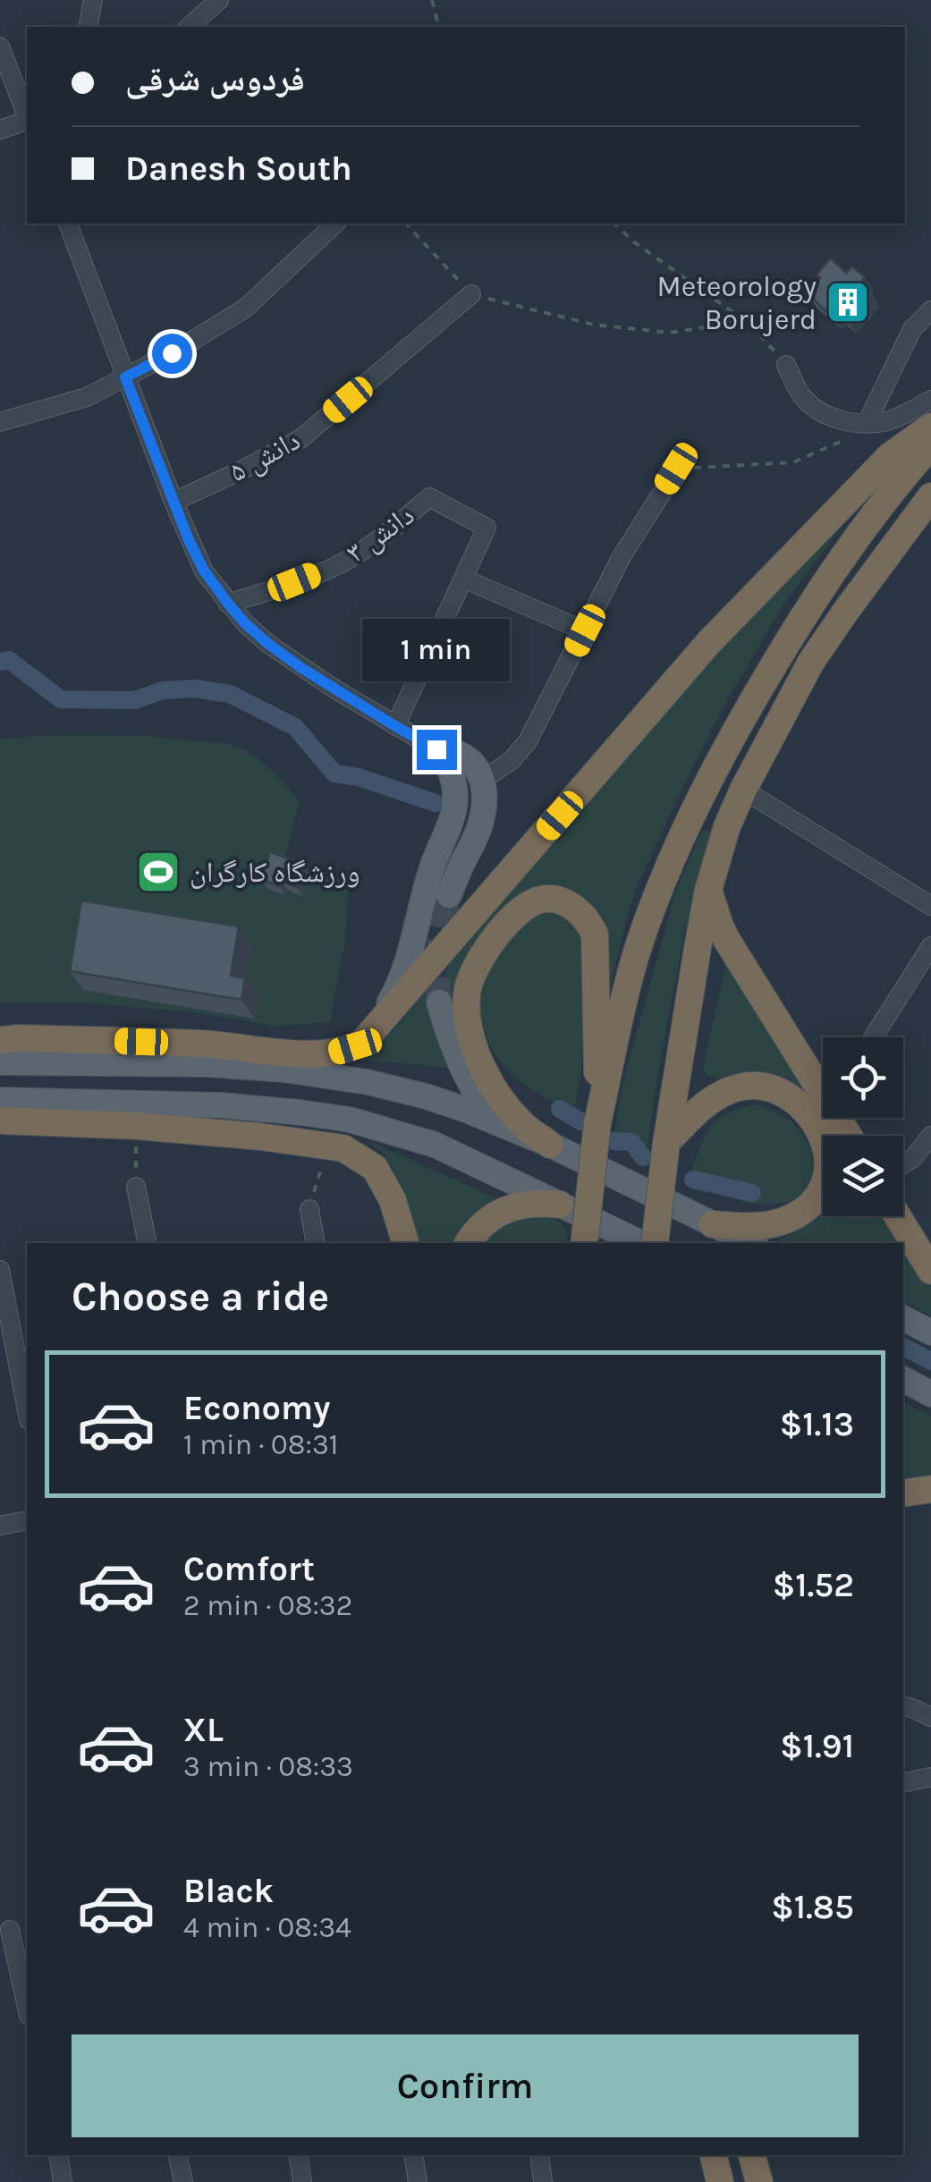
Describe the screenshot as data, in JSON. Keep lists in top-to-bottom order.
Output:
{
  "streets": {
    "street": ["دانش ۵", "دانش ۳"]
  },
  "places": {
    "building": ["Meteorology Borujerd"],
    "sports": ["ورزشگاه کارگران"]
  },
  "page": {
    "banner": ["فردوس شرقی", "Danesh South"],
    "bubble": "1 min",
    "heading": "Choose a ride",
    "list": [
      {
        "name": "Economy",
        "note": "1 min · 08:31",
        "value": "$1.13"
      },
      {
        "name": "Comfort",
        "note": "2 min · 08:32",
        "value": "$1.52"
      },
      {
        "name": "XL",
        "note": "3 min · 08:33",
        "value": "$1.91"
      },
      {
        "name": "Black",
        "note": "4 min · 08:34",
        "value": "$1.85"
      }
    ],
    "buttons": "Confirm"
  }
}
